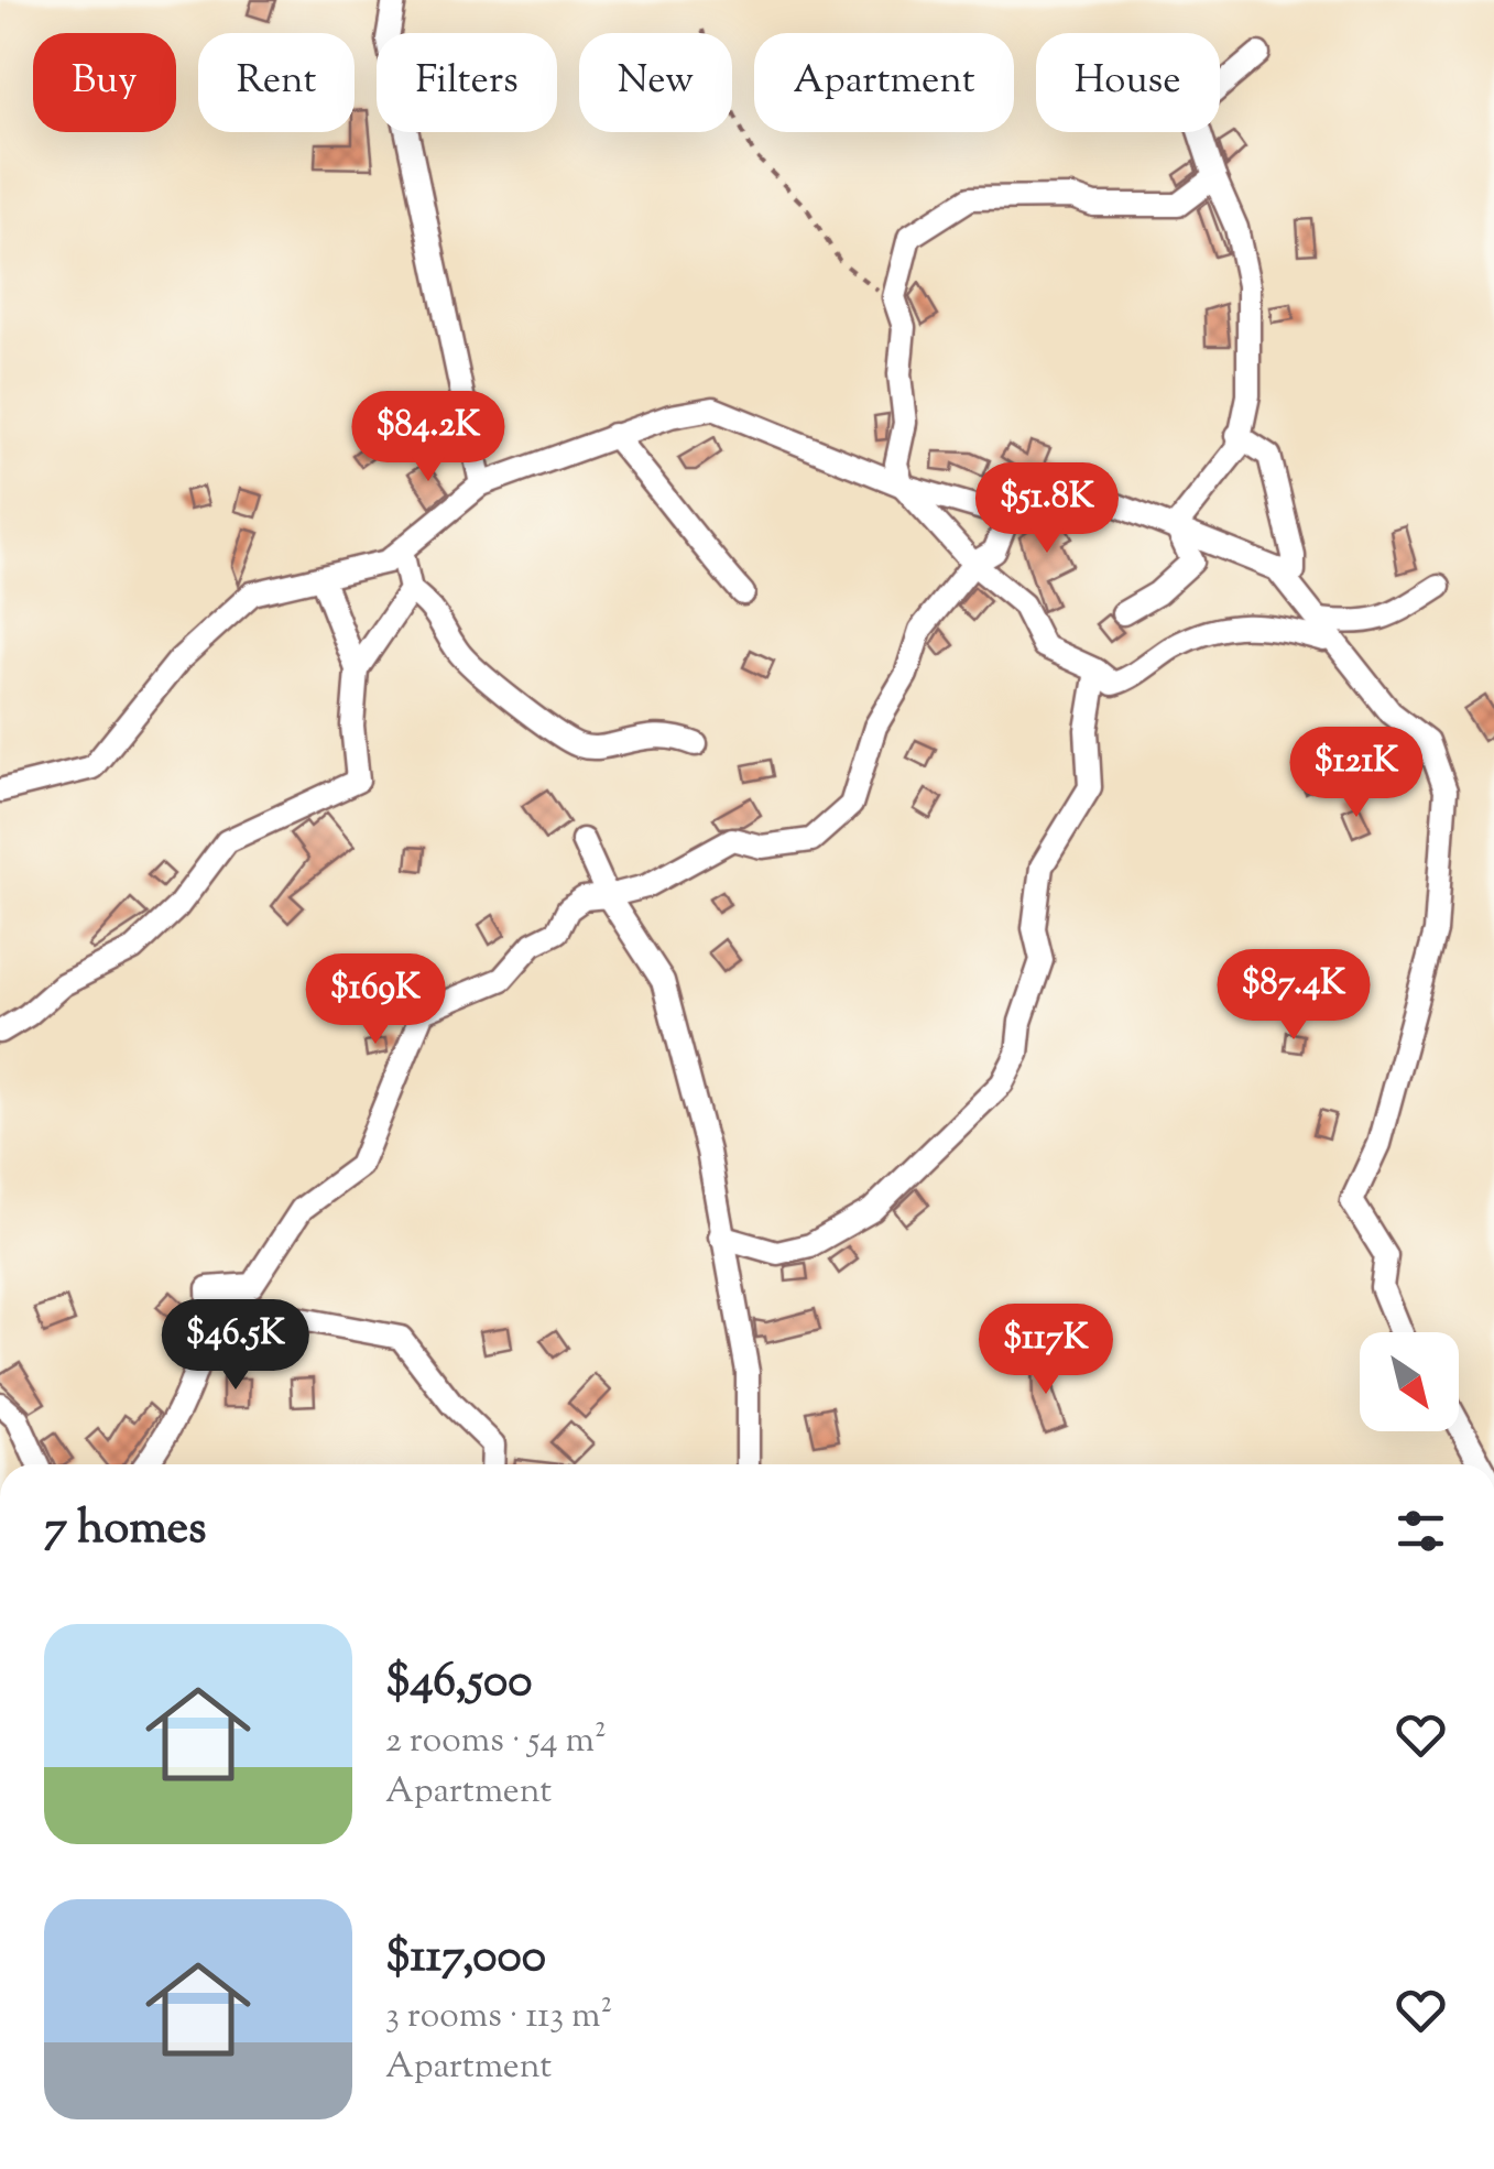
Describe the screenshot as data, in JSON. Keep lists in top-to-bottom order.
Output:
{
  "north": "bottom right",
  "page": {
    "chip": [
      "Buy",
      "Rent",
      "Filters",
      "New",
      "Apartment",
      "House"
    ],
    "price": [
      "$84.2K",
      "$51.8K",
      "$121K",
      "$87.4K",
      "$169K",
      "$46.5K",
      "$117K"
    ],
    "heading": "7 homes",
    "list": [
      {
        "name": "$46,500",
        "note": "2 rooms · 54 m² · Apartment"
      },
      {
        "name": "$117,000",
        "note": "3 rooms · 113 m² · Apartment"
      }
    ]
  }
}
